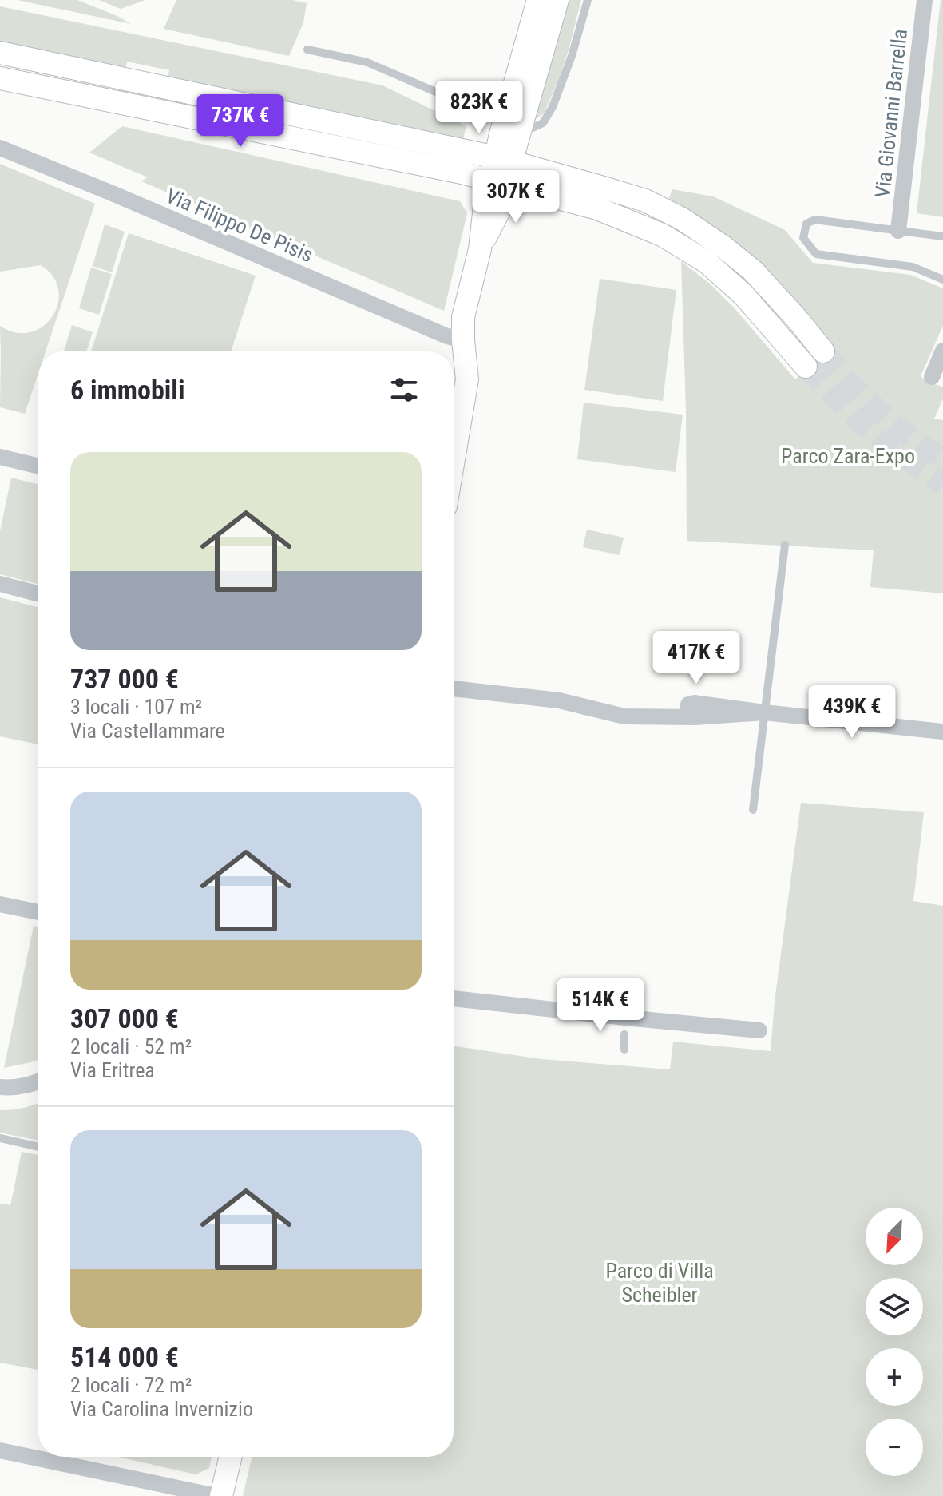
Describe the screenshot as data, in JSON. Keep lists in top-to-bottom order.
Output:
{
  "streets": {
    "street": ["Via Giovanni Barrella", "Via Filippo De Pisis"]
  },
  "parks": ["Parco Zara-Expo", "Parco di Villa Scheibler"],
  "north": "bottom left",
  "page": {
    "price": [
      "823K €",
      "737K €",
      "307K €",
      "417K €",
      "439K €",
      "514K €"
    ],
    "heading": "6 immobili",
    "list": [
      {
        "name": "737 000 €",
        "note": "3 locali · 107 m² · Via Castellammare"
      },
      {
        "name": "307 000 €",
        "note": "2 locali · 52 m² · Via Eritrea"
      },
      {
        "name": "514 000 €",
        "note": "2 locali · 72 m² · Via Carolina Invernizio"
      }
    ],
    "map_buttons": ["+", "−"]
  }
}
